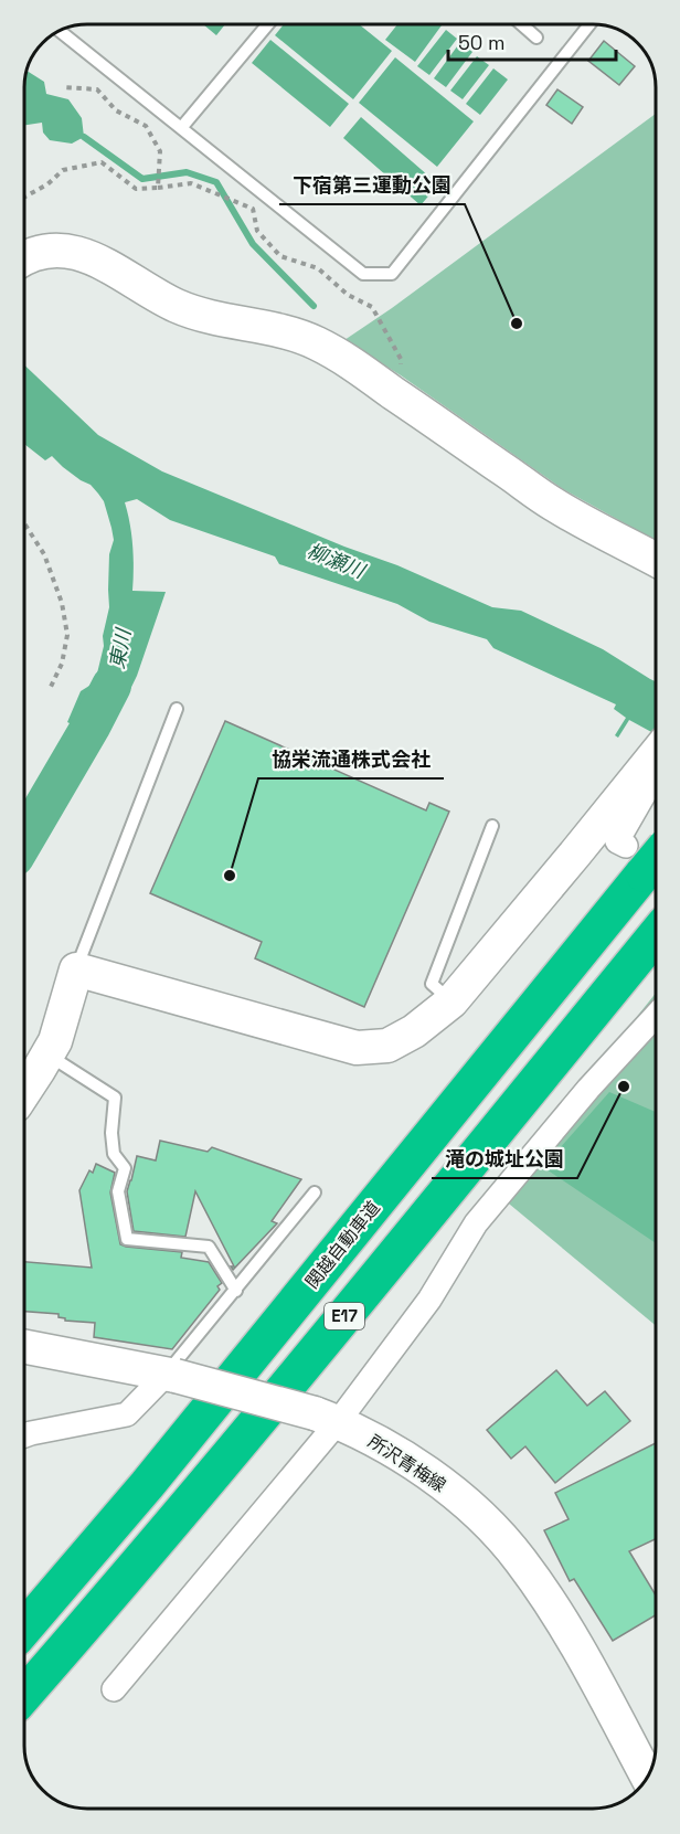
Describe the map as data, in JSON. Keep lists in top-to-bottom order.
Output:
{
  "streets": {
    "highway": ["関越自動車道", "E17"],
    "street": ["所沢青梅線"]
  },
  "water": ["柳瀬川", "東川"],
  "places": ["下宿第三運動公園", "協栄流通株式会社", "滝の城址公園"],
  "scale_bar": "50 m"
}
